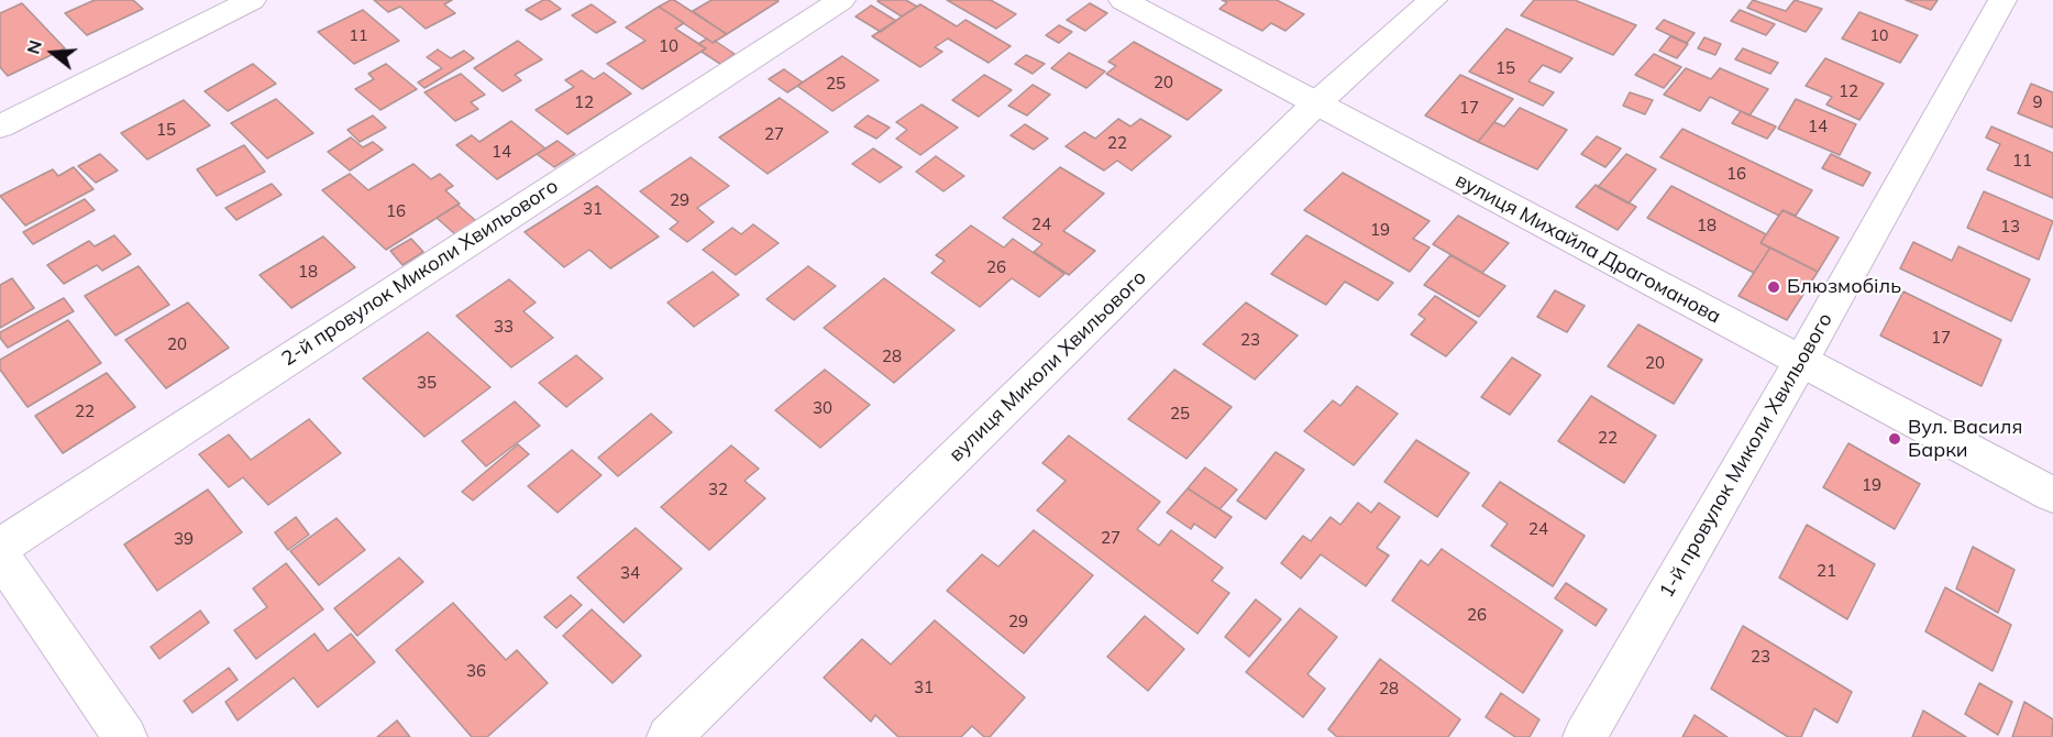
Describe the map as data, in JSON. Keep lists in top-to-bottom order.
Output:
{
  "streets": {
    "street": [
      "вулиця Михайла Драгоманова",
      "2-й провулок Миколи Хвильового",
      "вулиця Миколи Хвильового",
      "1-й провулок Миколи Хвильового"
    ]
  },
  "crossings": [
    ["вулиця Михайла Драгоманова", "вулиця Миколи Хвильового"],
    ["вулиця Михайла Драгоманова", "1-й провулок Миколи Хвильового"]
  ],
  "places": ["Блюзмобіль", "Вул. Василя Барки"],
  "house_numbers": [
    "11",
    "10",
    "10",
    "15",
    "20",
    "25",
    "12",
    "12",
    "9",
    "17",
    "14",
    "15",
    "27",
    "22",
    "14",
    "11",
    "16",
    "29",
    "31",
    "16",
    "24",
    "18",
    "13",
    "19",
    "26",
    "18",
    "33",
    "17",
    "23",
    "20",
    "28",
    "20",
    "35",
    "30",
    "22",
    "25",
    "22",
    "19",
    "32",
    "24",
    "27",
    "39",
    "21",
    "34",
    "26",
    "29",
    "23",
    "36",
    "31",
    "28"
  ],
  "north": "left"
}
